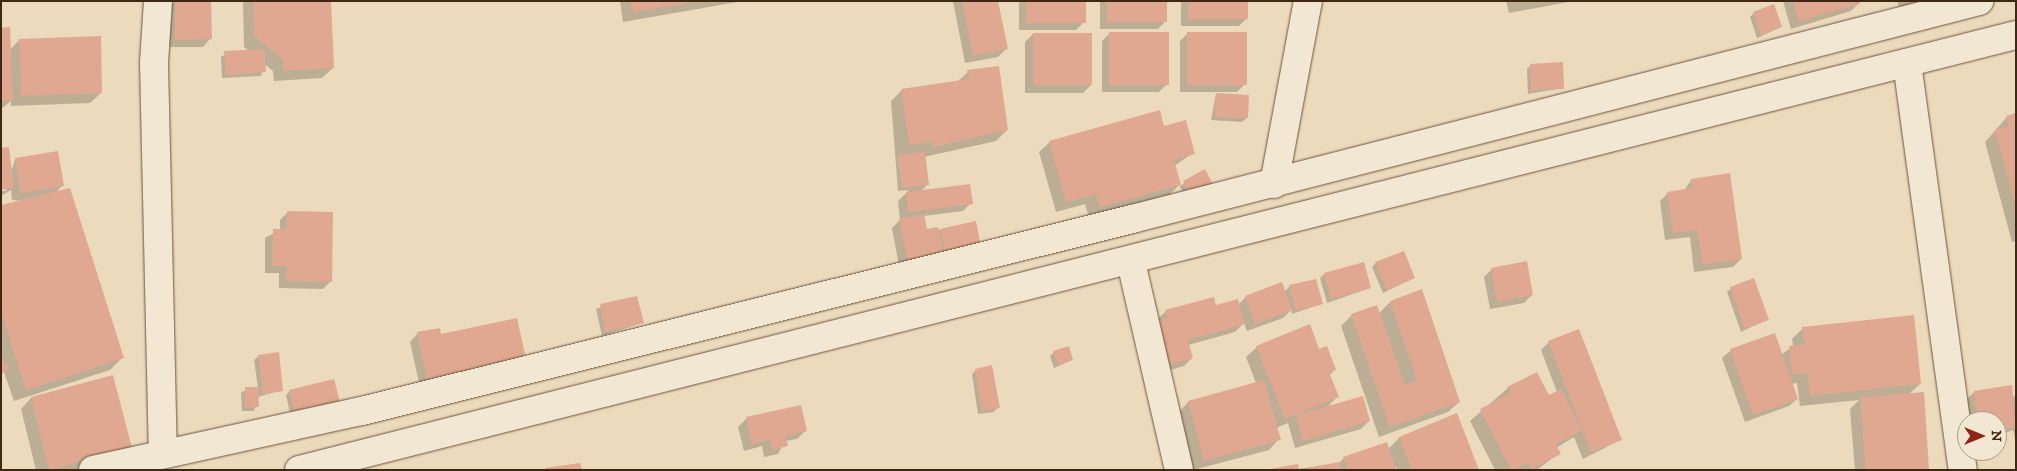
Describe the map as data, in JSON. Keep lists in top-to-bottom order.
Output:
{
  "north": "right"
}
